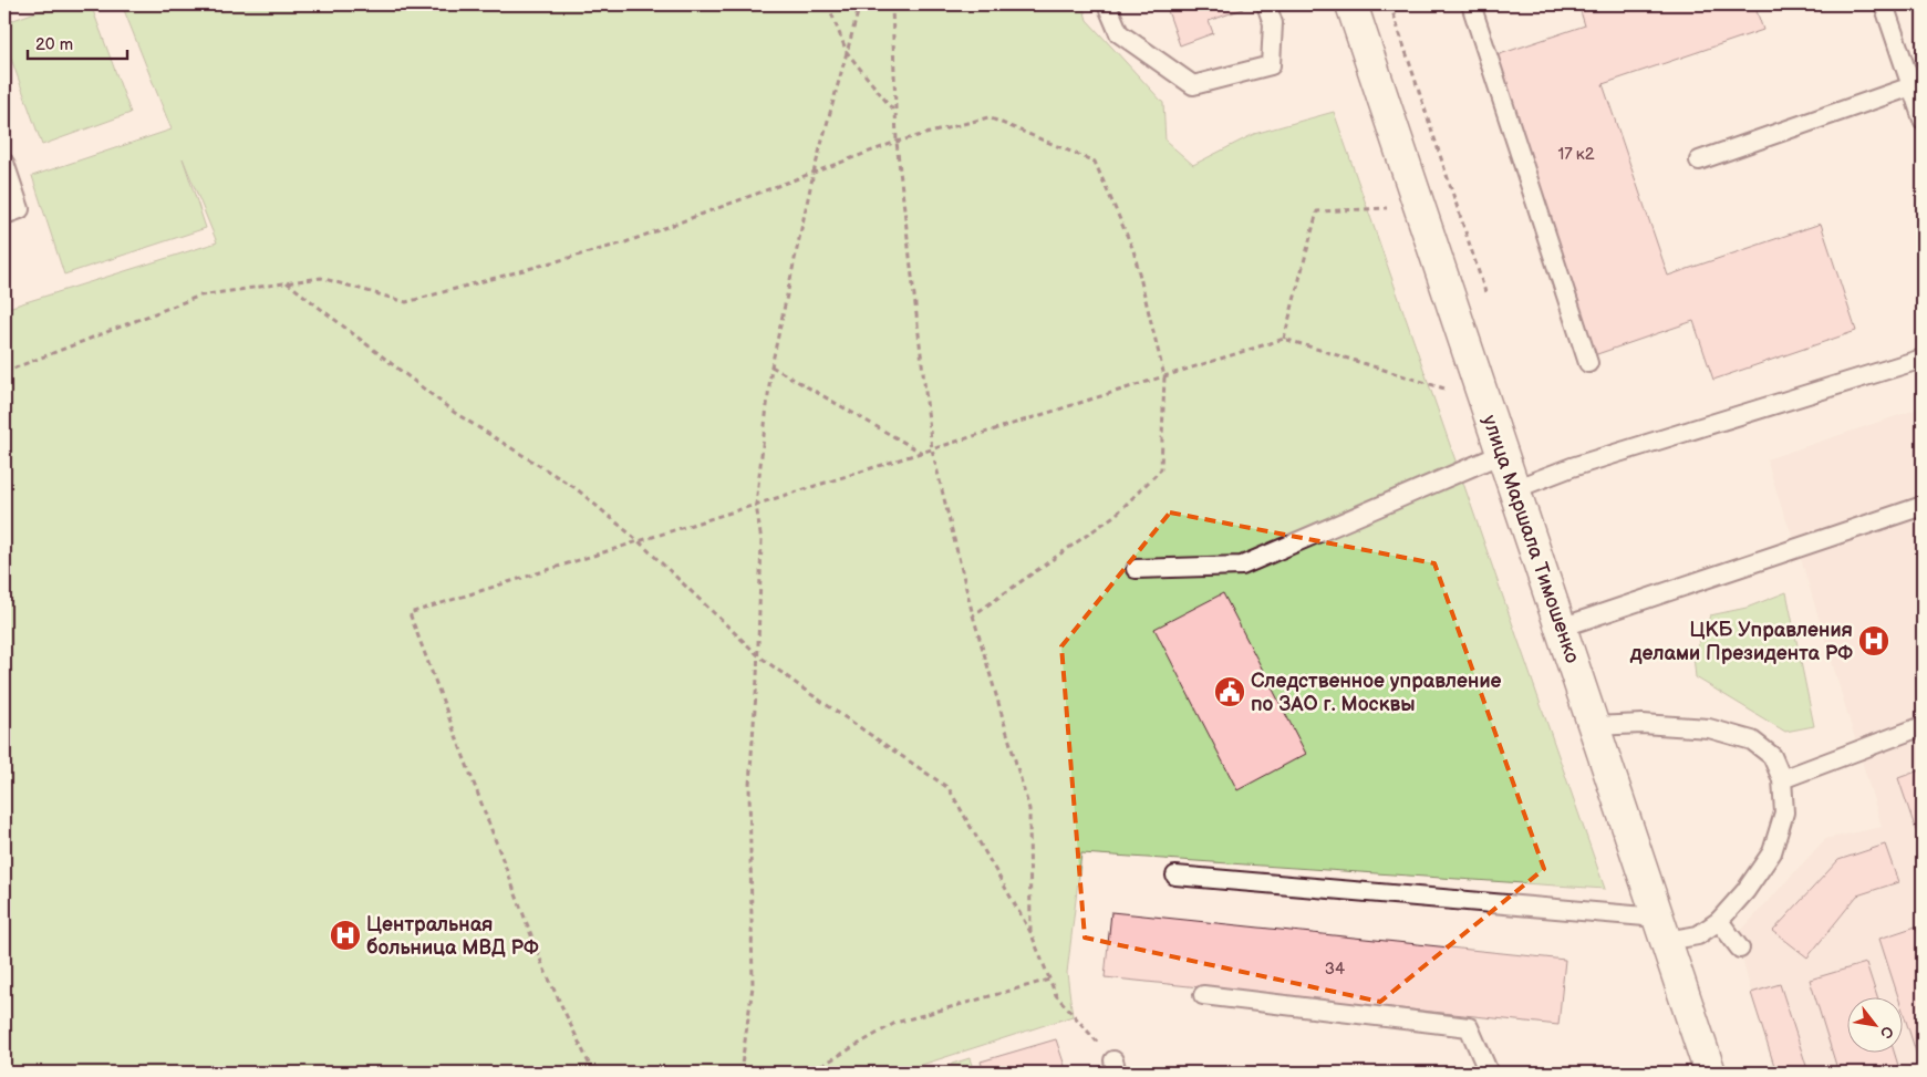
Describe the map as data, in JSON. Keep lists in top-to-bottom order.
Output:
{
  "streets": {
    "street": ["улица Маршала Тимошенко"]
  },
  "places": {
    "hospital": ["ЦКБ Управления делами Президента РФ", "Центральная больница МВД РФ"],
    "public building": ["Следственное управление по ЗАО г. Москвы"]
  },
  "house_numbers": ["17 к2", "34"],
  "scale_bar": "20 m",
  "north": "bottom right"
}
